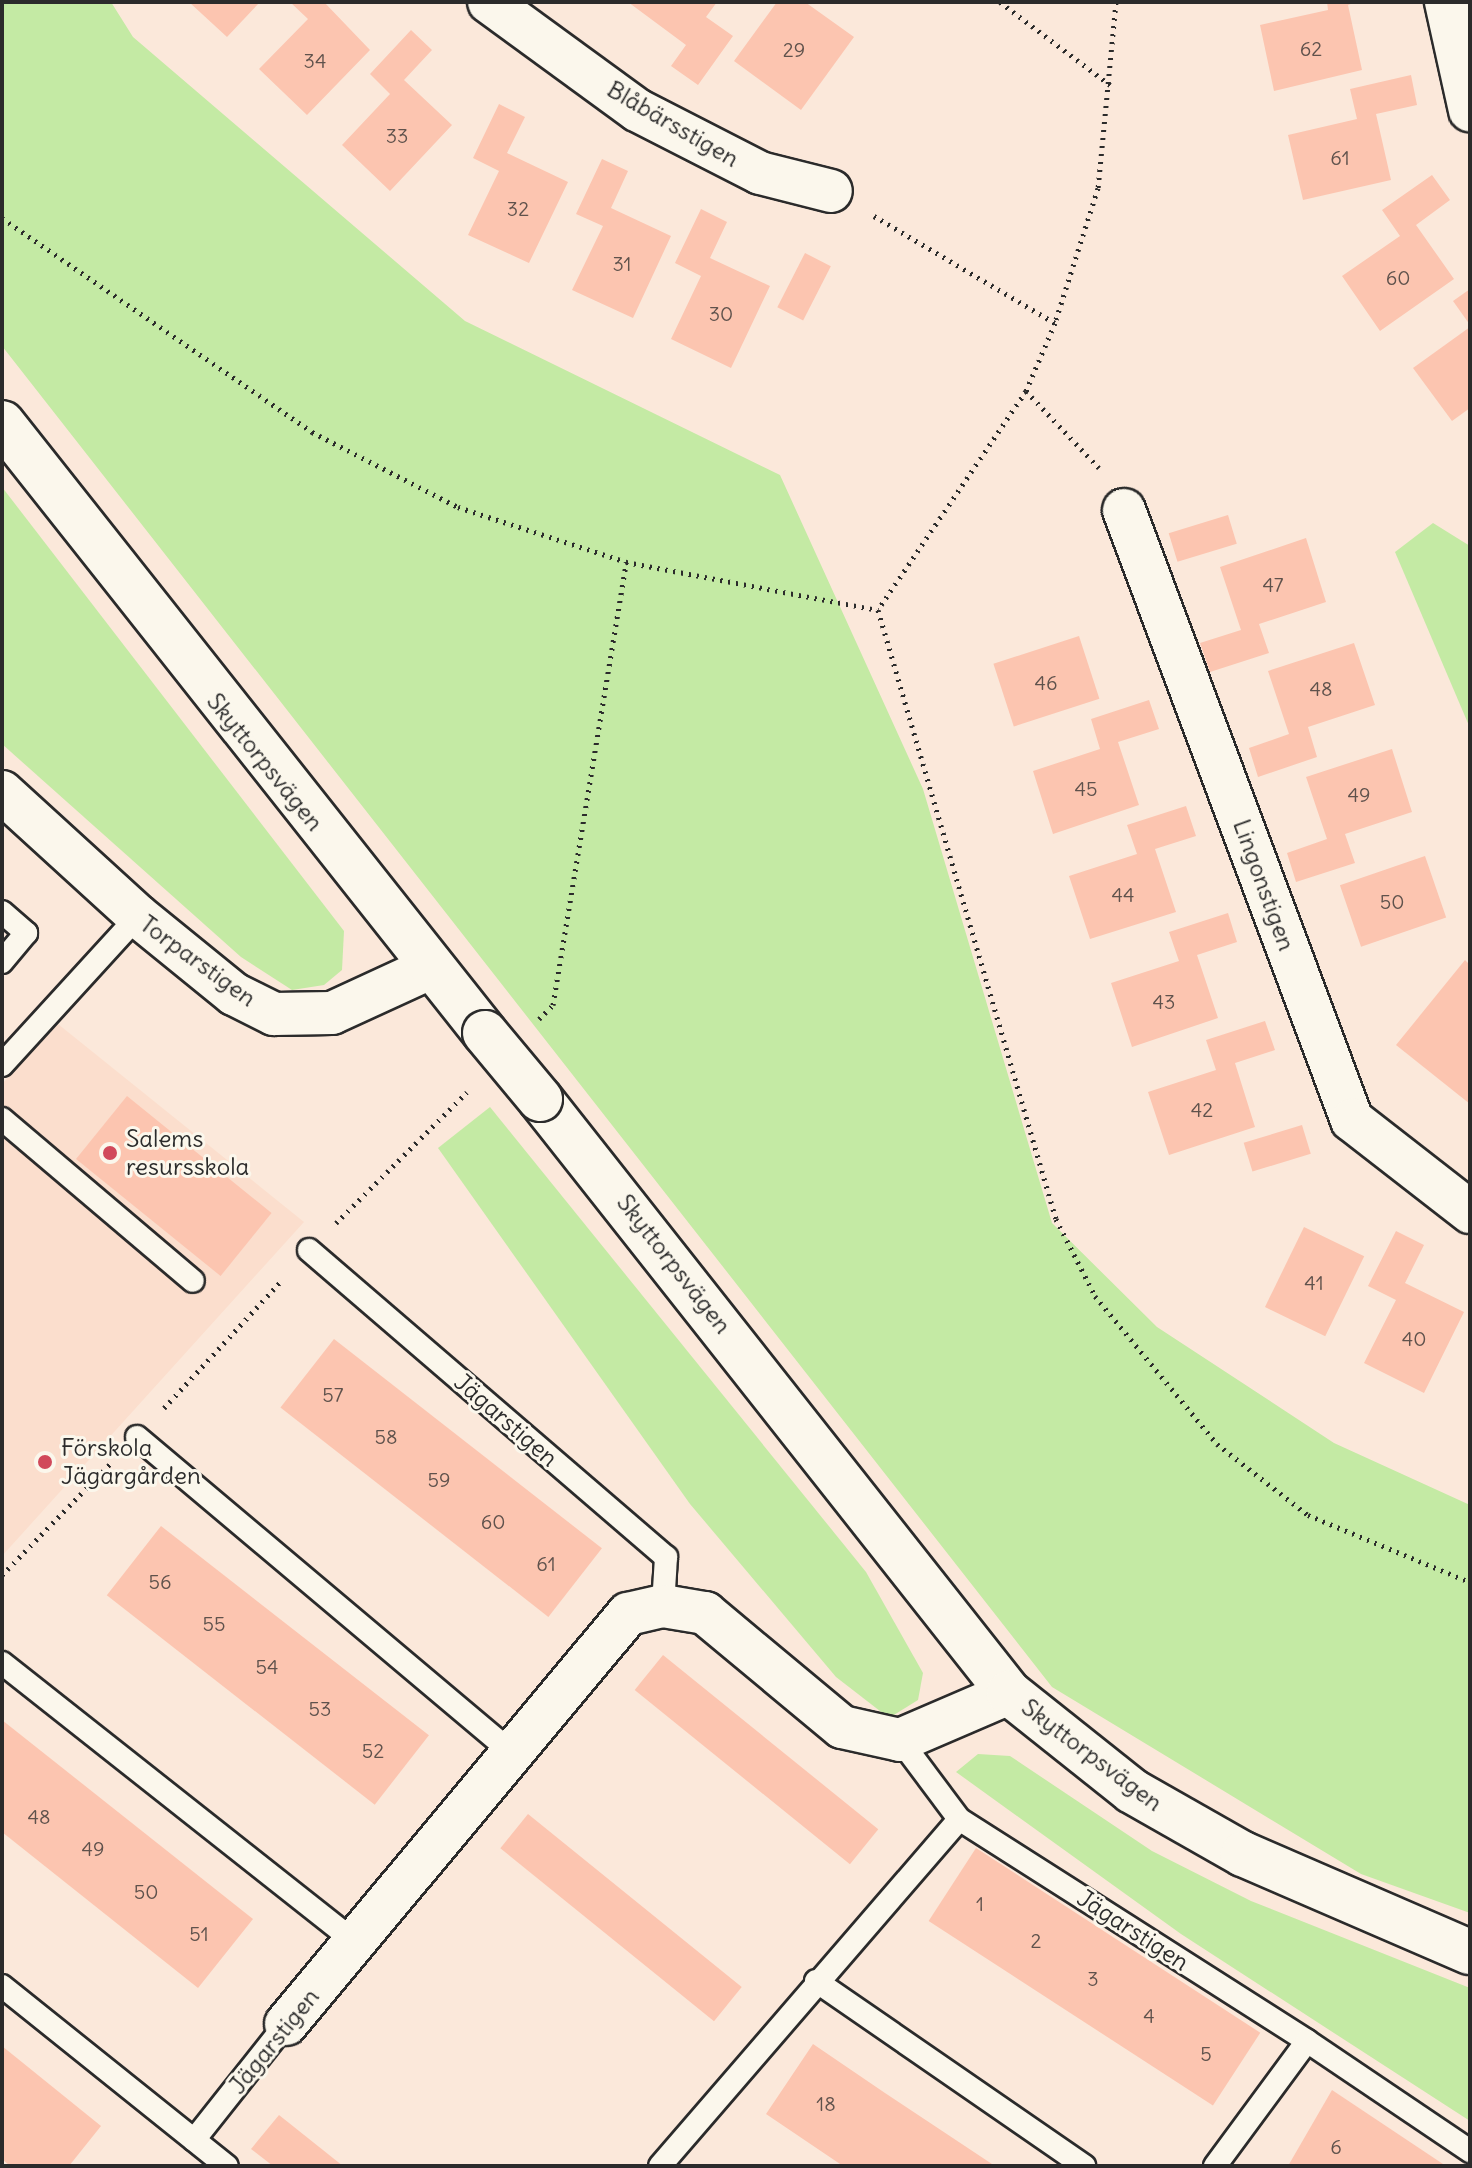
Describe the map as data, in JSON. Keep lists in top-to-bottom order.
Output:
{
  "streets": {
    "street": [
      "Blåbärsstigen",
      "Skyttorpsvägen",
      "Lingonstigen",
      "Torparstigen",
      "Jägarstigen"
    ]
  },
  "crossings": [
    ["Skyttorpsvägen", "Torparstigen"]
  ],
  "places": ["Salems resursskola", "Förskola Jägargården"],
  "house_numbers": [
    "62",
    "29",
    "34",
    "33",
    "61",
    "32",
    "31",
    "60",
    "30",
    "47",
    "46",
    "48",
    "45",
    "49",
    "44",
    "50",
    "43",
    "42",
    "41",
    "40",
    "57",
    "58",
    "59",
    "60",
    "61",
    "56",
    "55",
    "54",
    "53",
    "52",
    "48",
    "49",
    "50",
    "1",
    "51",
    "2",
    "3",
    "4",
    "5",
    "18",
    "6"
  ]
}
